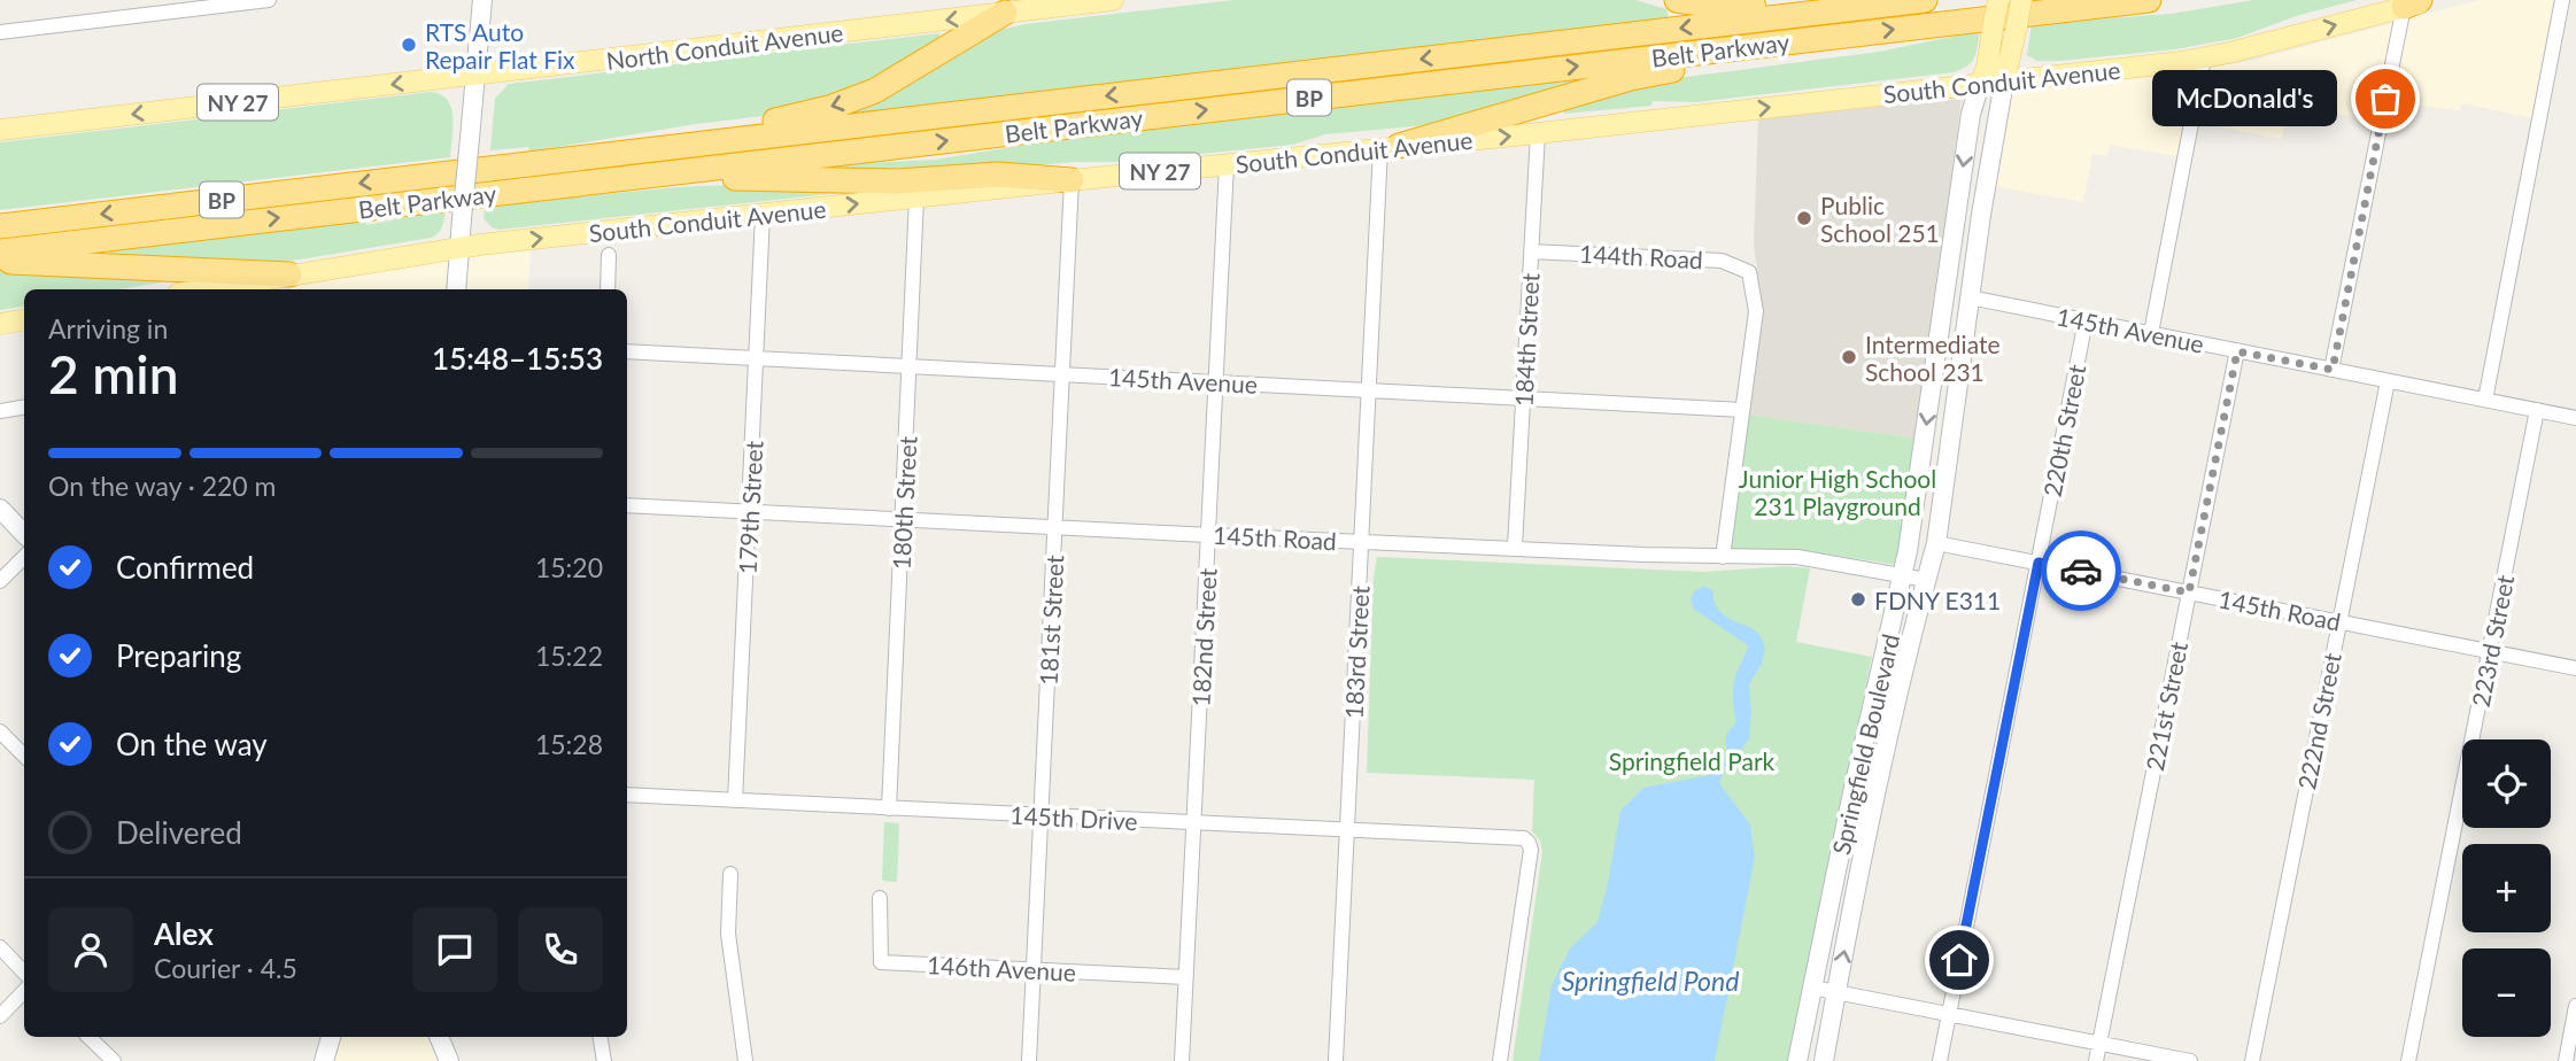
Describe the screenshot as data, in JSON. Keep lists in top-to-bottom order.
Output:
{
  "streets": {
    "highway": ["Belt Parkway", "BP"],
    "main road": [
      "North Conduit Avenue",
      "South Conduit Avenue",
      "NY 27",
      "Springfield Boulevard"
    ],
    "street": [
      "144th Road",
      "145th Avenue",
      "184th Street",
      "220th Street",
      "180th Street",
      "179th Street",
      "145th Road",
      "181st Street",
      "182nd Street",
      "223rd Street",
      "183rd Street",
      "221st Street",
      "222nd Street",
      "145th Drive",
      "146th Avenue"
    ]
  },
  "crossings": [
    ["South Conduit Avenue", "184th Street"],
    ["South Conduit Avenue", "180th Street"],
    ["South Conduit Avenue", "179th Street"],
    ["South Conduit Avenue", "181st Street"],
    ["South Conduit Avenue", "182nd Street"],
    ["South Conduit Avenue", "183rd Street"],
    ["South Conduit Avenue", "Springfield Boulevard"],
    ["144th Road", "145th Avenue"],
    ["144th Road", "184th Street"],
    ["145th Avenue", "184th Street"],
    ["145th Avenue", "220th Street"],
    ["145th Avenue", "180th Street"],
    ["145th Avenue", "179th Street"],
    ["145th Avenue", "181st Street"],
    ["145th Avenue", "182nd Street"],
    ["145th Avenue", "223rd Street"],
    ["145th Avenue", "183rd Street"],
    ["145th Avenue", "221st Street"],
    ["145th Avenue", "222nd Street"],
    ["145th Avenue", "Springfield Boulevard"],
    ["184th Street", "145th Road"],
    ["220th Street", "145th Road"],
    ["180th Street", "145th Road"],
    ["180th Street", "145th Drive"],
    ["179th Street", "145th Road"],
    ["179th Street", "145th Drive"],
    ["145th Road", "181st Street"],
    ["145th Road", "182nd Street"],
    ["145th Road", "223rd Street"],
    ["145th Road", "183rd Street"],
    ["145th Road", "221st Street"],
    ["145th Road", "222nd Street"],
    ["145th Road", "Springfield Boulevard"],
    ["181st Street", "145th Drive"],
    ["181st Street", "146th Avenue"],
    ["182nd Street", "145th Drive"],
    ["182nd Street", "146th Avenue"],
    ["183rd Street", "145th Drive"]
  ],
  "one_way": ["North Conduit Avenue", "South Conduit Avenue"],
  "water": ["Springfield Pond"],
  "parks": ["Junior High School 231 Playground", "Springfield Park"],
  "places": [
    "RTS Auto Repair Flat Fix",
    "McDonald's",
    "Public School 251",
    "Intermediate School 231",
    "FDNY E311"
  ],
  "page": {
    "bubble": "McDonald's",
    "heading": ["2 min", "Arriving in", "15:48–15:53"],
    "panel": ["Alex", "Courier · 4.5"],
    "bar": "On the way · 220 m",
    "list": [
      ["Confirmed", "15:20"],
      ["Preparing", "15:22"],
      ["On the way", "15:28"],
      "Delivered"
    ],
    "map_buttons": ["+", "−"]
  }
}
